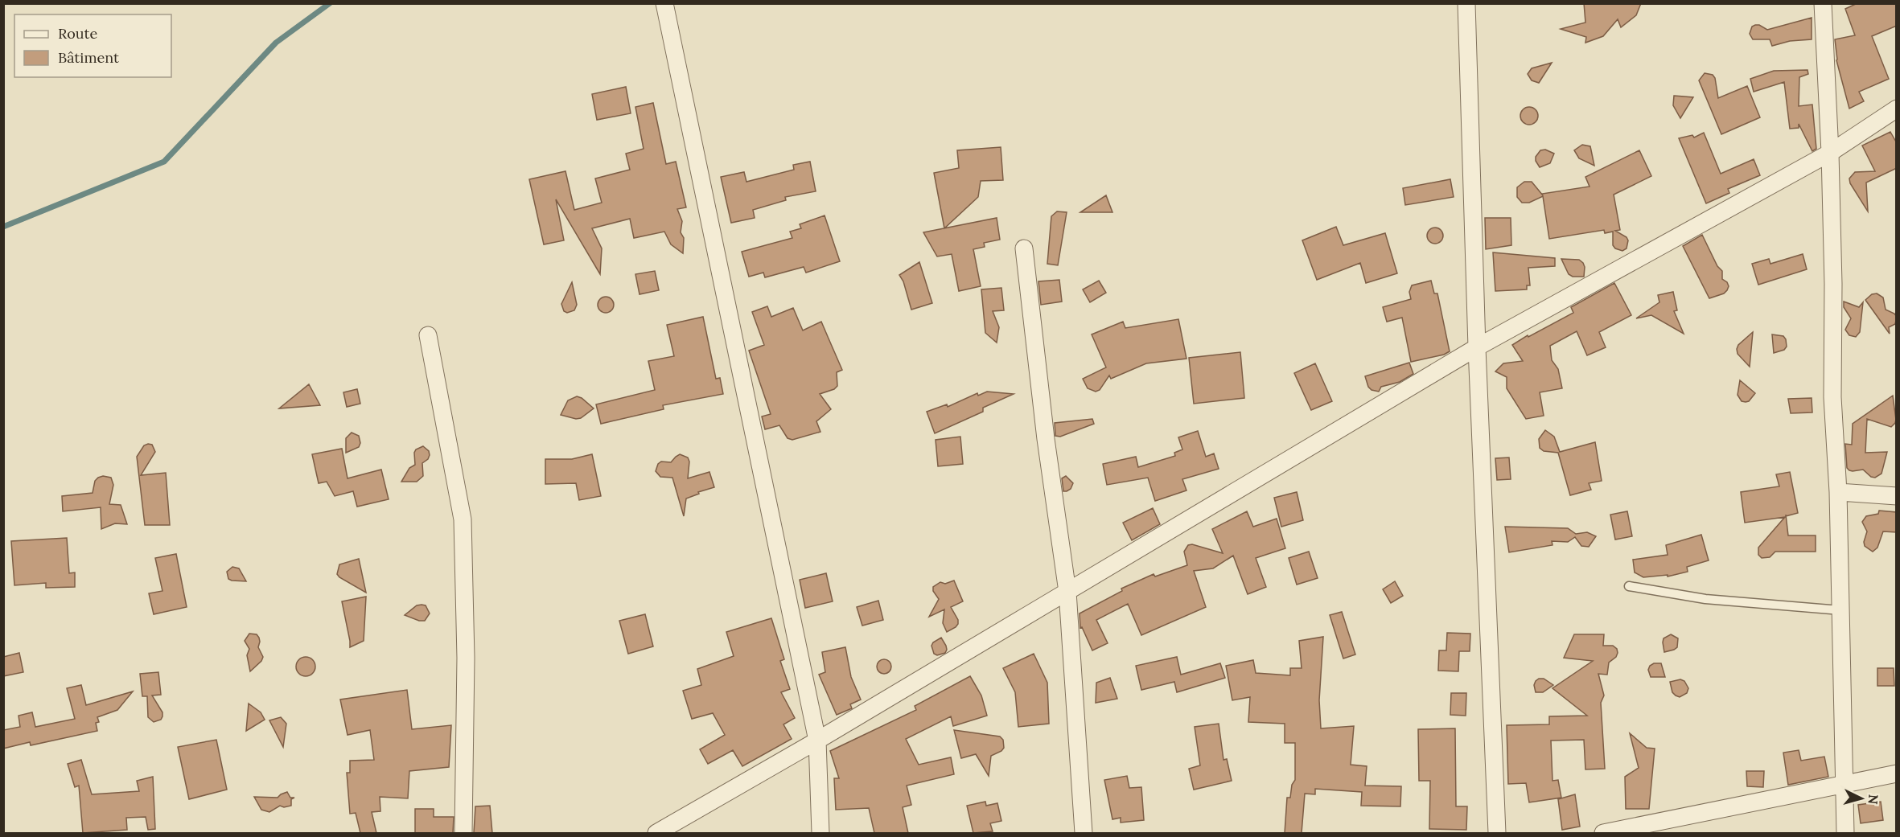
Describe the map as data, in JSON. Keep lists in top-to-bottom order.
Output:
{
  "legend": ["Route", "Bâtiment"],
  "north": "right"
}
